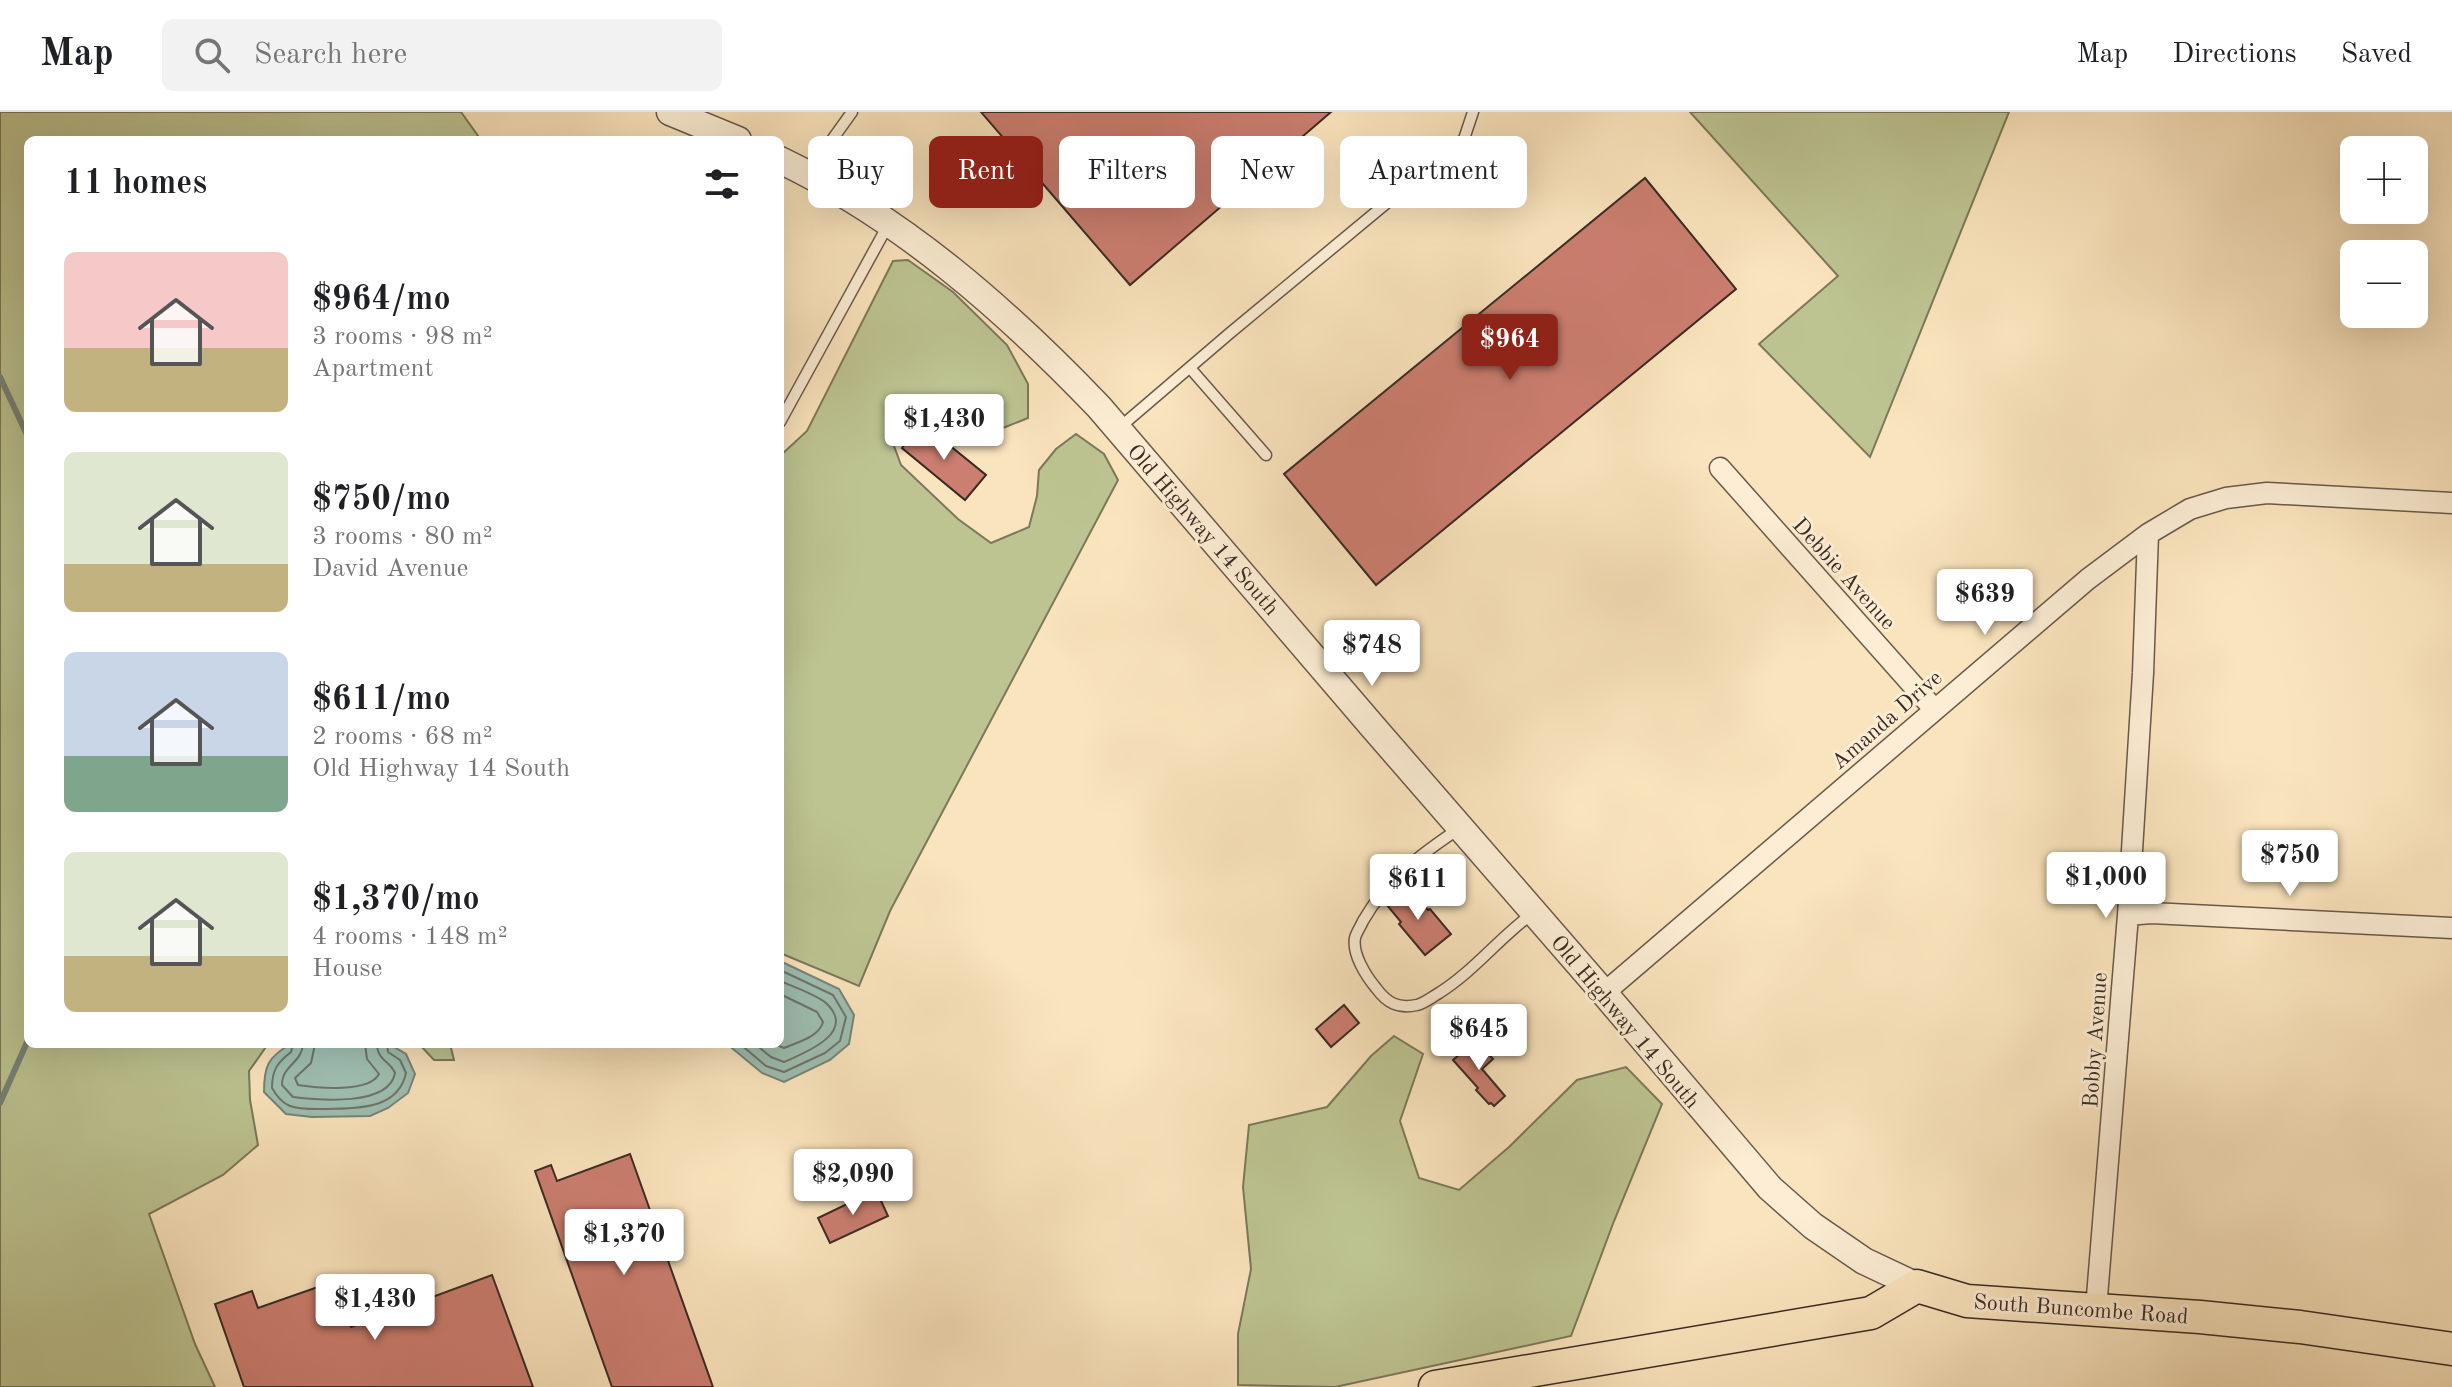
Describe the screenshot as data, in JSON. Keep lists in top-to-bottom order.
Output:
{
  "streets": {
    "main road": ["South Buncombe Road"],
    "street": [
      "Old Highway 14 South",
      "Debbie Avenue",
      "Amanda Drive",
      "Bobby Avenue"
    ]
  },
  "crossings": [
    ["Old Highway 14 South", "Amanda Drive"],
    ["Old Highway 14 South", "South Buncombe Road"],
    ["Debbie Avenue", "Amanda Drive"],
    ["Amanda Drive", "Bobby Avenue"],
    ["Bobby Avenue", "South Buncombe Road"]
  ],
  "page": {
    "header": "Map",
    "search": "Search here",
    "nav": ["Map", "Directions", "Saved"],
    "map_buttons": ["+", "−"],
    "chip": [
      "Buy",
      "Rent",
      "Filters",
      "New",
      "Apartment"
    ],
    "heading": "11 homes",
    "list": [
      {
        "name": "$964/mo",
        "note": "3 rooms · 98 m² · Apartment"
      },
      {
        "name": "$750/mo",
        "note": "3 rooms · 80 m² · David Avenue"
      },
      {
        "name": "$611/mo",
        "note": "2 rooms · 68 m² · Old Highway 14 South"
      },
      {
        "name": "$1,370/mo",
        "note": "4 rooms · 148 m² · House"
      }
    ],
    "price": [
      "$964",
      "$1,430",
      "$639",
      "$748",
      "$750",
      "$1,000",
      "$611",
      "$645",
      "$2,090",
      "$1,370",
      "$1,430"
    ]
  }
}
